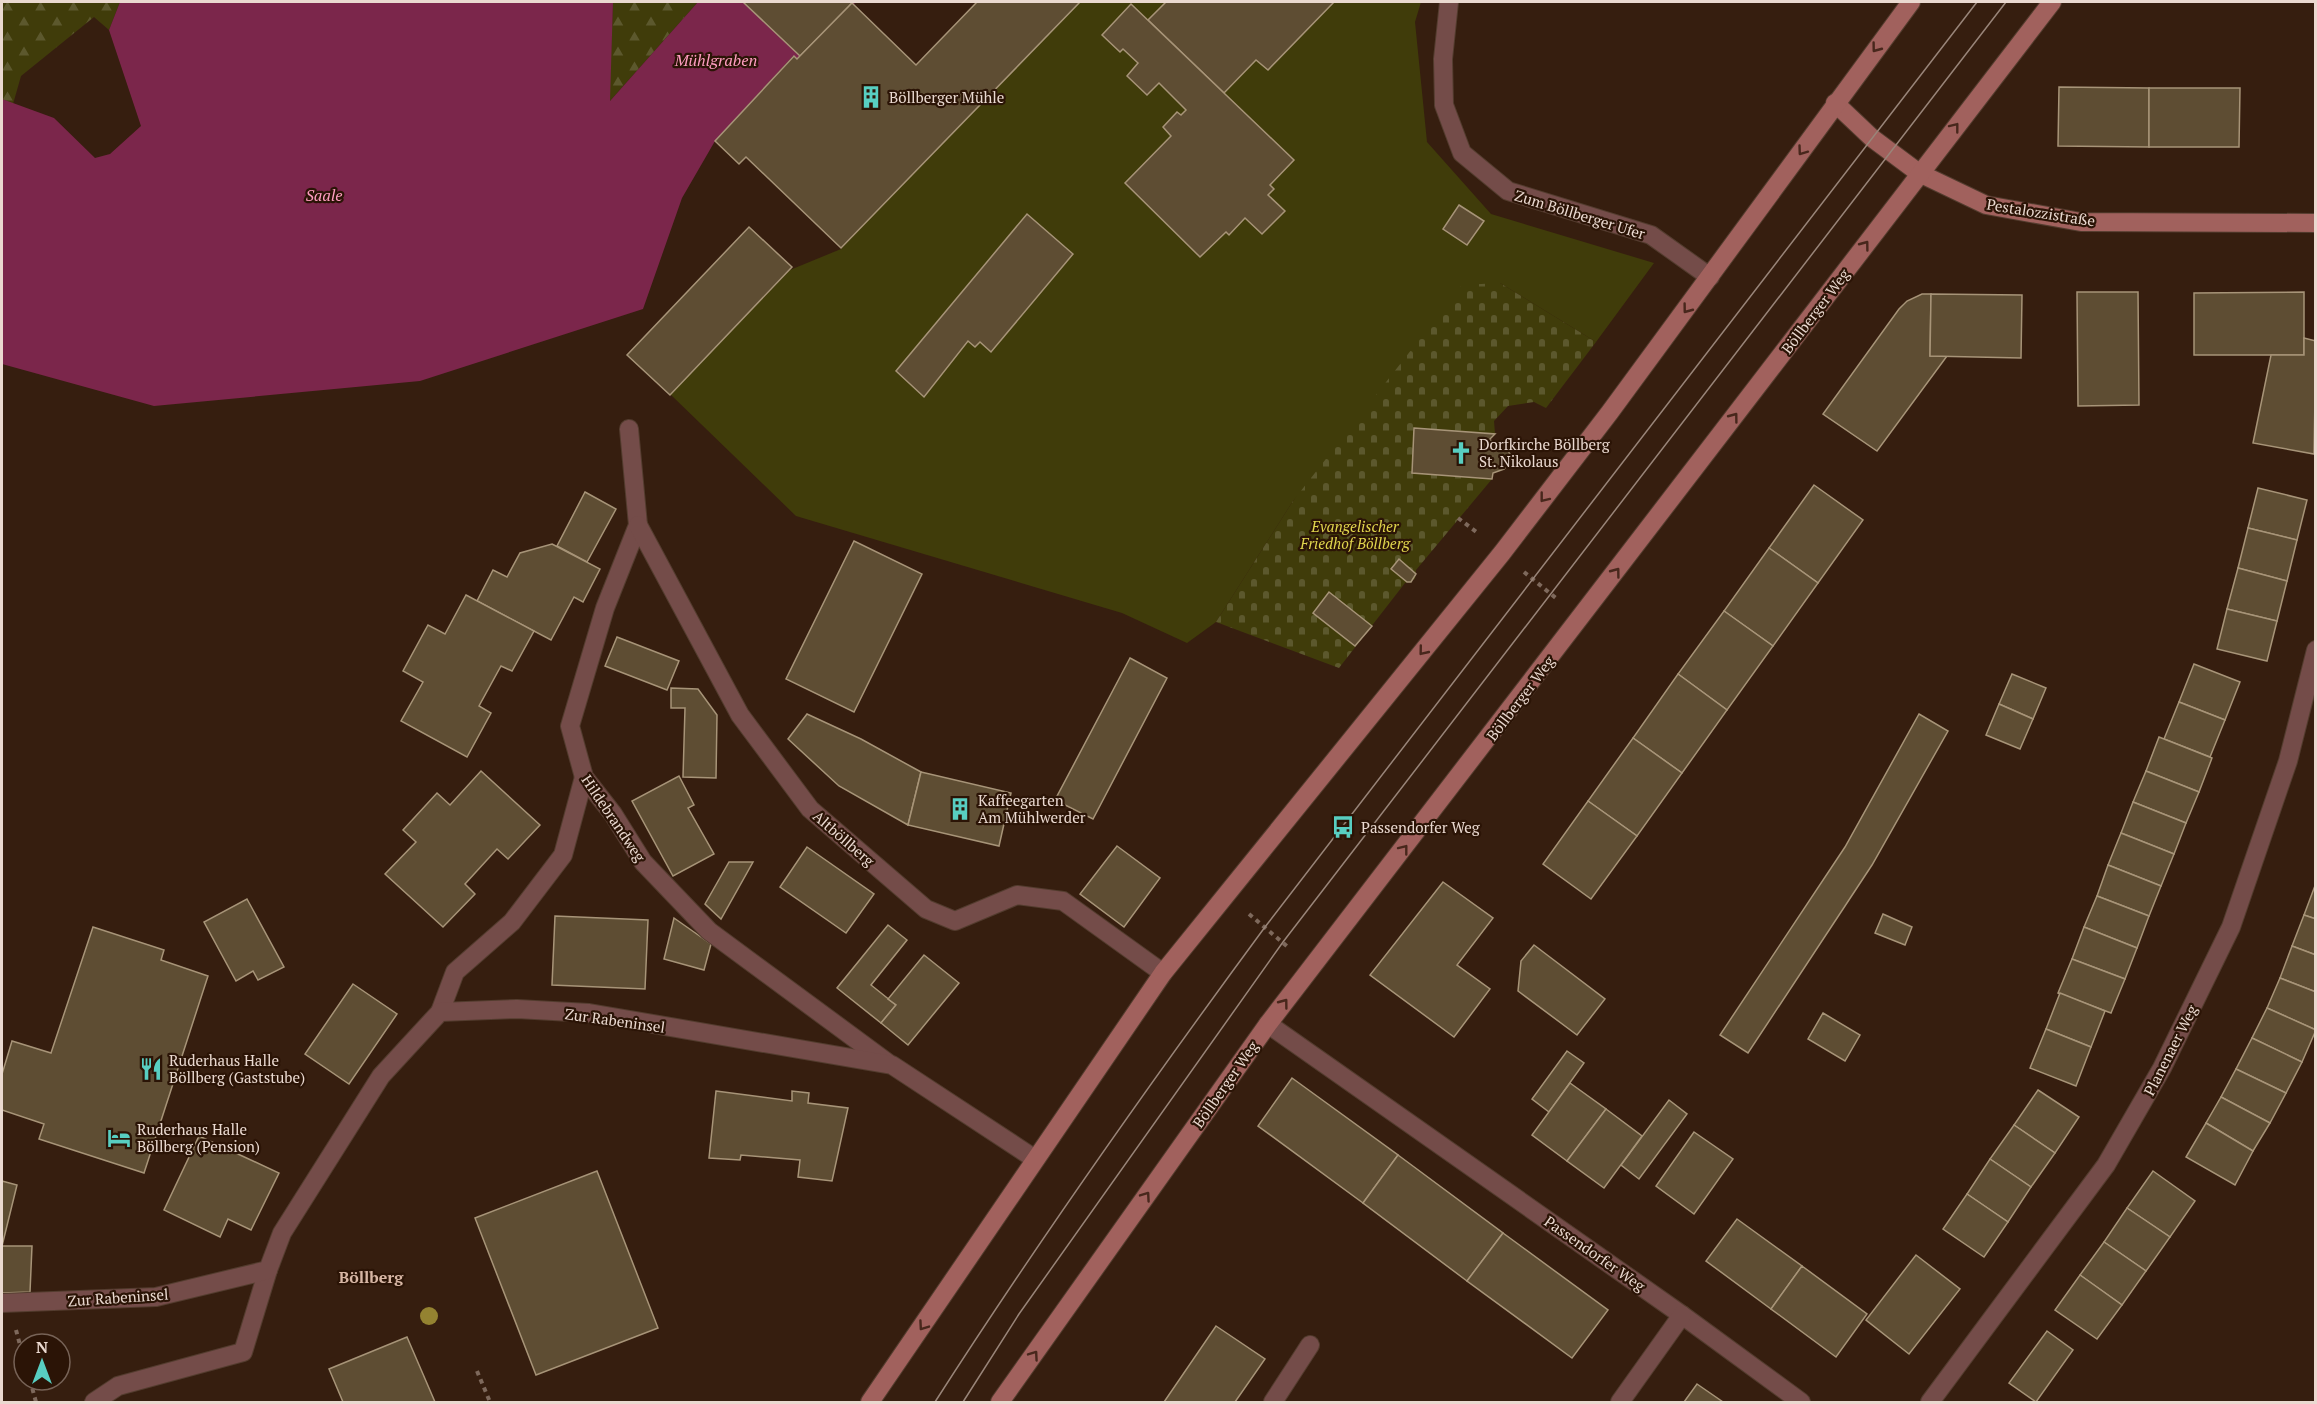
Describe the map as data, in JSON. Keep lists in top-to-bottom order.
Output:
{
  "streets": {
    "street": [
      "Pestalozzistraße",
      "Zum Böllberger Ufer",
      "Böllberger Weg",
      "Hildebrandweg",
      "Altböllberg",
      "Zur Rabeninsel",
      "Planenaer Weg",
      "Passendorfer Weg"
    ]
  },
  "crossings": [
    ["Pestalozzistraße", "Böllberger Weg"],
    ["Böllberger Weg", "Passendorfer Weg"],
    ["Hildebrandweg", "Altböllberg"],
    ["Hildebrandweg", "Zur Rabeninsel"]
  ],
  "districts": ["Böllberg"],
  "water": ["Mühlgraben", "Saale"],
  "parks": ["Evangelischer Friedhof Böllberg"],
  "places": {
    "building": ["Böllberger Mühle", "Kaffeegarten Am Mühlwerder"],
    "church": ["Dorfkirche Böllberg St. Nikolaus"],
    "bus stop": ["Passendorfer Weg"],
    "restaurant": ["Ruderhaus Halle Böllberg (Gaststube)"],
    "hotel": ["Ruderhaus Halle Böllberg (Pension)"]
  },
  "north": "top"
}
